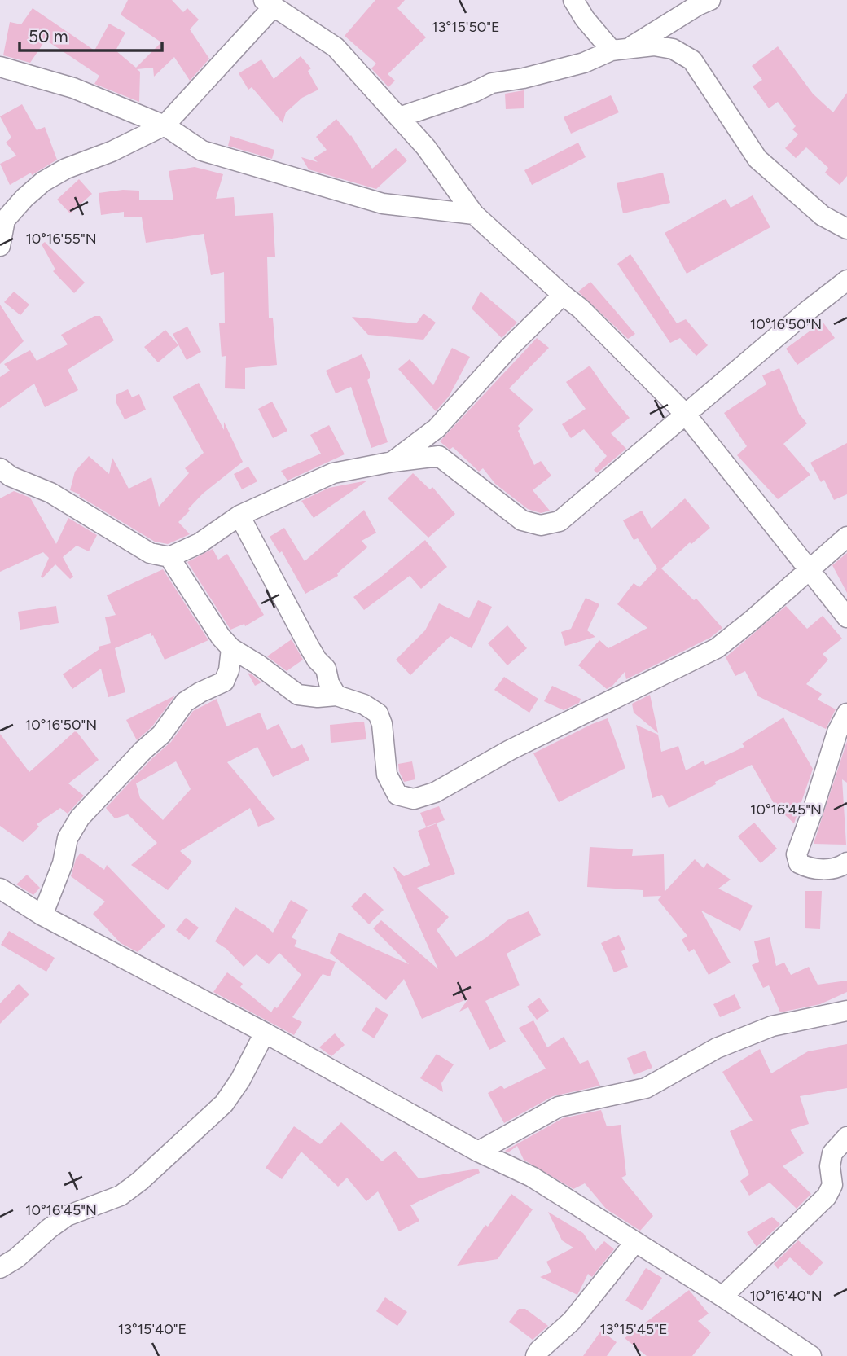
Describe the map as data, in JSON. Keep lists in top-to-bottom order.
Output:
{
  "scale_bar": "50 m",
  "coordinates": [
    "13°15'50\"E",
    "10°16'55\"N",
    "10°16'50\"N",
    "10°16'45\"N",
    "10°16'40\"N",
    "13°15'40\"E",
    "13°15'45\"E"
  ]
}
